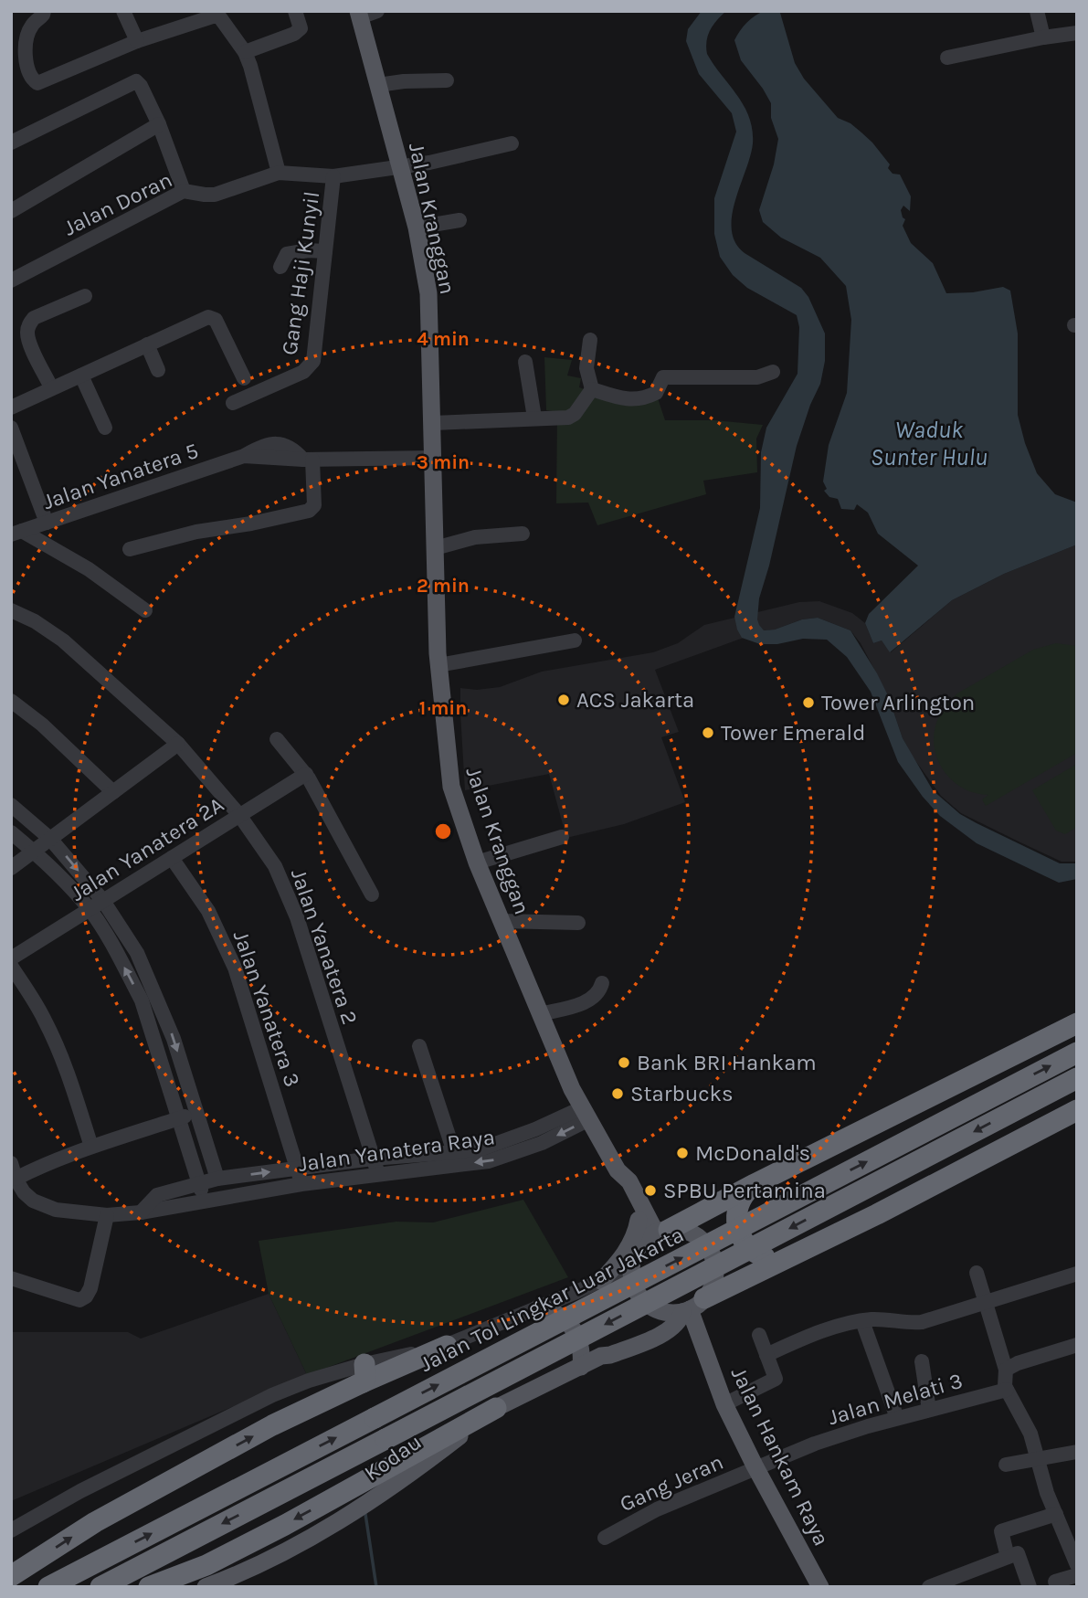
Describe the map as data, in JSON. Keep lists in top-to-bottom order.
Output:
{
  "streets": {
    "highway": ["Jalan Tol Lingkar Luar Jakarta"],
    "main road": ["Jalan Kranggan", "Jalan Hankam Raya", "Kodau"],
    "street": [
      "Jalan Doran",
      "Gang Haji Kunyil",
      "Jalan Yanatera 5",
      "Jalan Yanatera 2A",
      "Jalan Yanatera 2",
      "Jalan Yanatera 3",
      "Jalan Yanatera Raya",
      "Jalan Melati 3",
      "Gang Jeran"
    ]
  },
  "crossings": [
    ["Jalan Doran", "Jalan Kranggan"],
    ["Jalan Doran", "Gang Haji Kunyil"],
    ["Jalan Kranggan", "Jalan Yanatera Raya"],
    ["Jalan Kranggan", "Jalan Hankam Raya"],
    ["Jalan Kranggan", "Kodau"],
    ["Jalan Yanatera 2A", "Jalan Yanatera 2"],
    ["Jalan Yanatera 2A", "Jalan Yanatera 3"],
    ["Jalan Yanatera 2", "Jalan Yanatera Raya"],
    ["Jalan Yanatera 3", "Jalan Yanatera Raya"],
    ["Jalan Melati 3", "Jalan Hankam Raya"],
    ["Jalan Melati 3", "Gang Jeran"],
    ["Jalan Hankam Raya", "Kodau"],
    ["Jalan Hankam Raya", "Gang Jeran"]
  ],
  "water": ["Waduk Sunter Hulu"],
  "places": [
    "ACS Jakarta",
    "Tower Arlington",
    "Tower Emerald",
    "Bank BRI Hankam",
    "Starbucks",
    "McDonald's",
    "SPBU Pertamina"
  ],
  "rings": [
    "4 min",
    "3 min",
    "2 min",
    "1 min"
  ]
}
